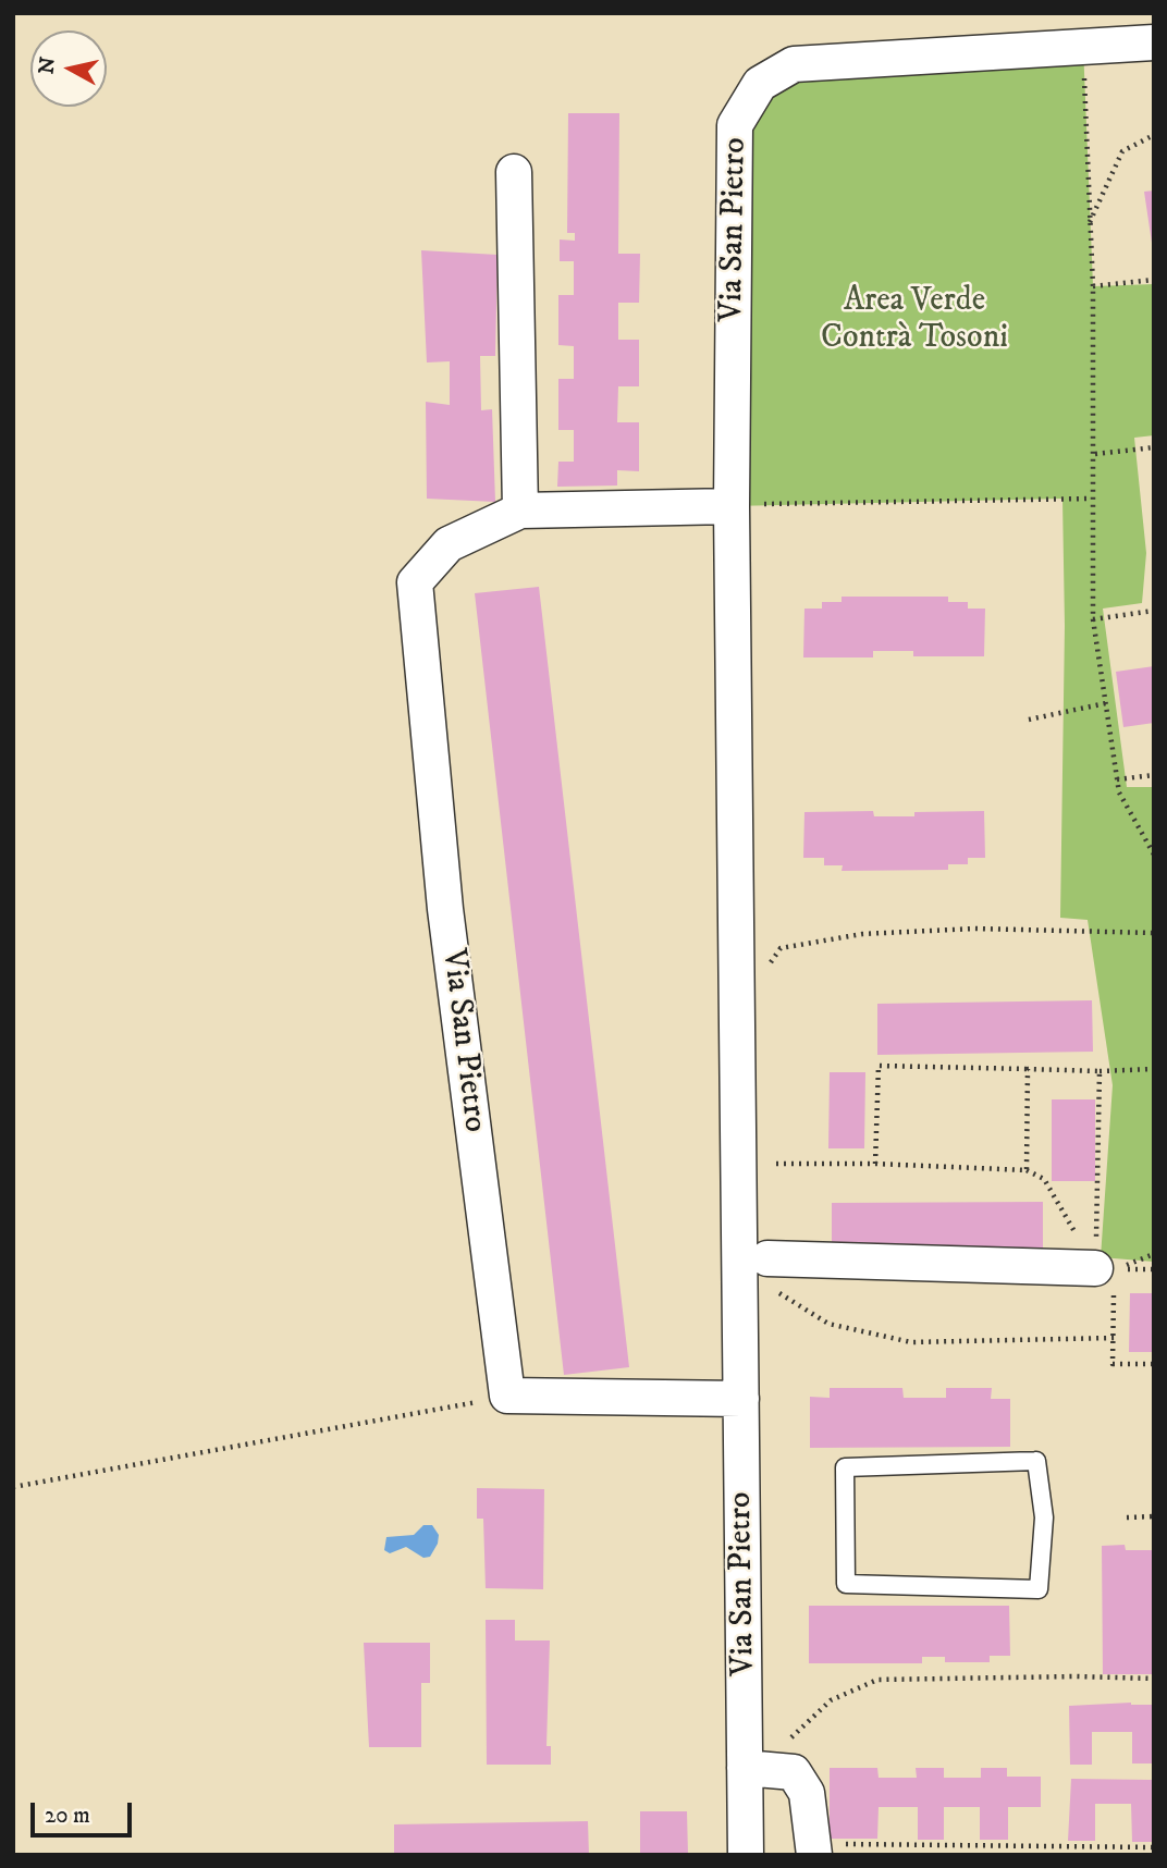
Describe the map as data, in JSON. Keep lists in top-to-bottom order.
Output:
{
  "streets": {
    "street": ["Via San Pietro"]
  },
  "parks": ["Area Verde Contrà Tosoni"],
  "scale_bar": "20 m",
  "north": "left"
}
